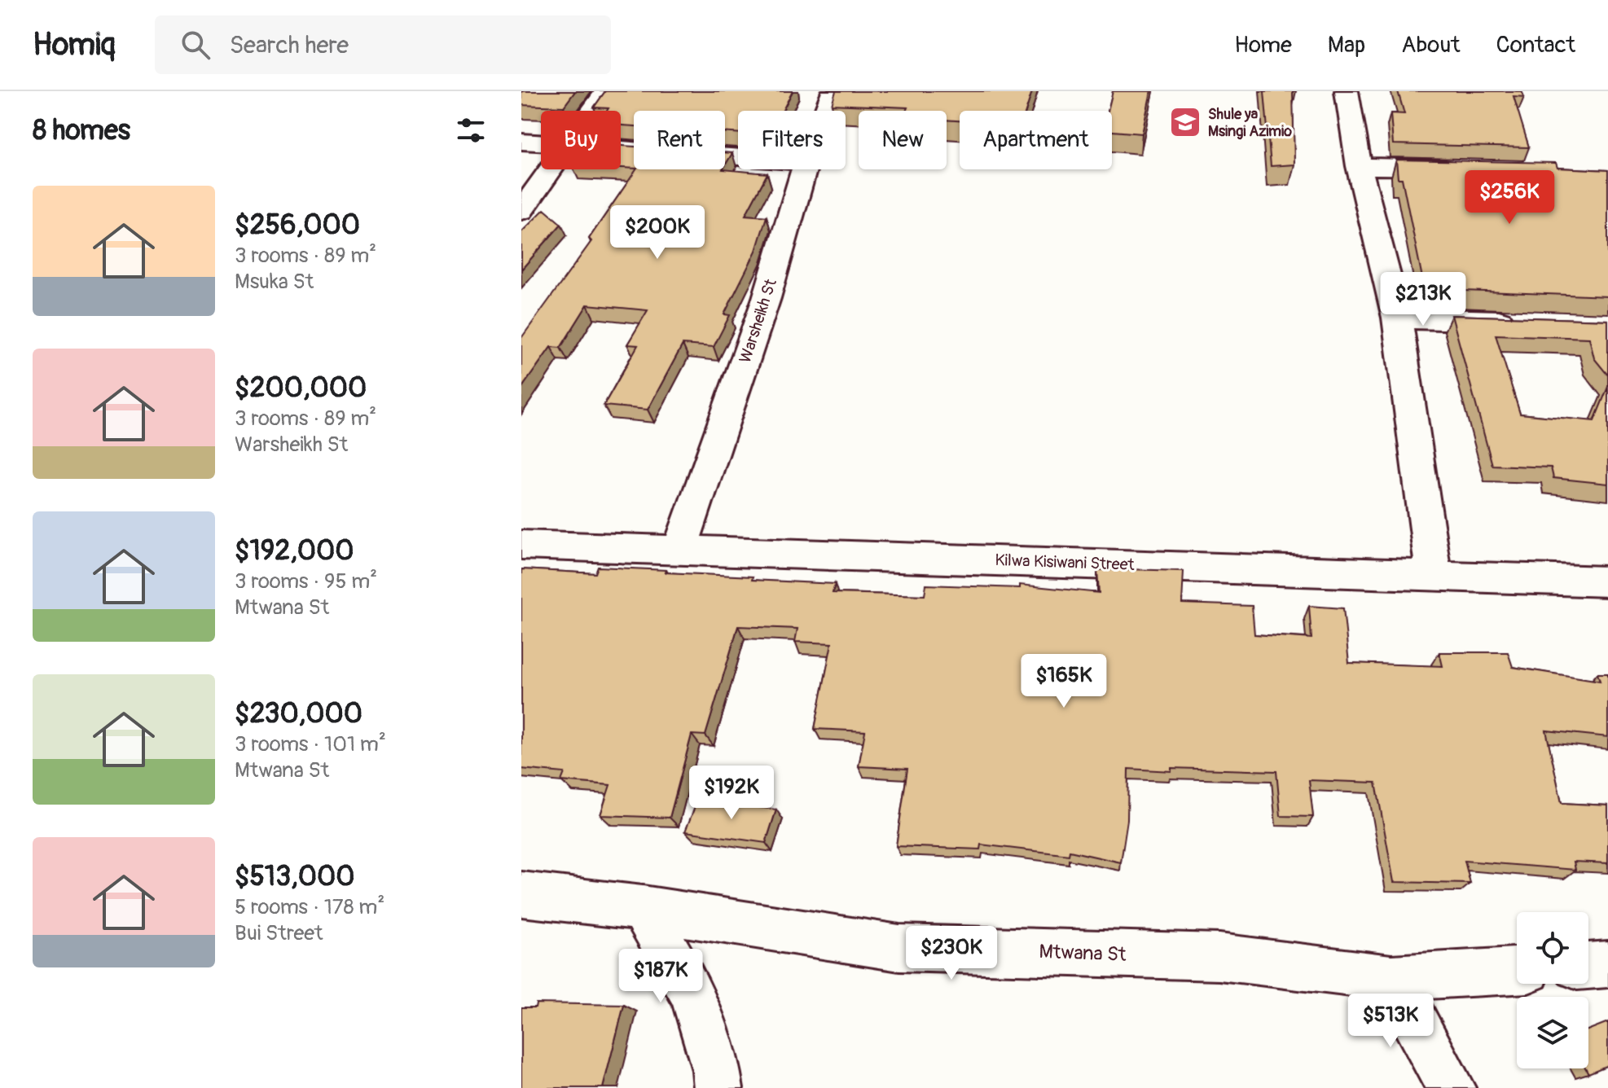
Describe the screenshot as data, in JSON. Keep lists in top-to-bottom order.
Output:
{
  "streets": {
    "street": ["Warsheikh St", "Kilwa Kisiwani Street", "Mtwana St"]
  },
  "crossings": [
    ["Warsheikh St", "Kilwa Kisiwani Street"]
  ],
  "places": {
    "school or university": ["Shule ya Msingi Azimio"]
  },
  "page": {
    "header": "Homiq",
    "search": "Search here",
    "nav": [
      "Home",
      "Map",
      "About",
      "Contact"
    ],
    "heading": "8 homes",
    "chip": [
      "Buy",
      "Rent",
      "Filters",
      "New",
      "Apartment"
    ],
    "list": [
      {
        "name": "$256,000",
        "note": "3 rooms · 89 m² · Msuka St"
      },
      {
        "name": "$200,000",
        "note": "3 rooms · 89 m² · Warsheikh St"
      },
      {
        "name": "$192,000",
        "note": "3 rooms · 95 m² · Mtwana St"
      },
      {
        "name": "$230,000",
        "note": "3 rooms · 101 m² · Mtwana St"
      },
      {
        "name": "$513,000",
        "note": "5 rooms · 178 m² · Bui Street"
      }
    ],
    "price": [
      "$256K",
      "$200K",
      "$213K",
      "$165K",
      "$192K",
      "$230K",
      "$187K",
      "$513K"
    ]
  }
}
